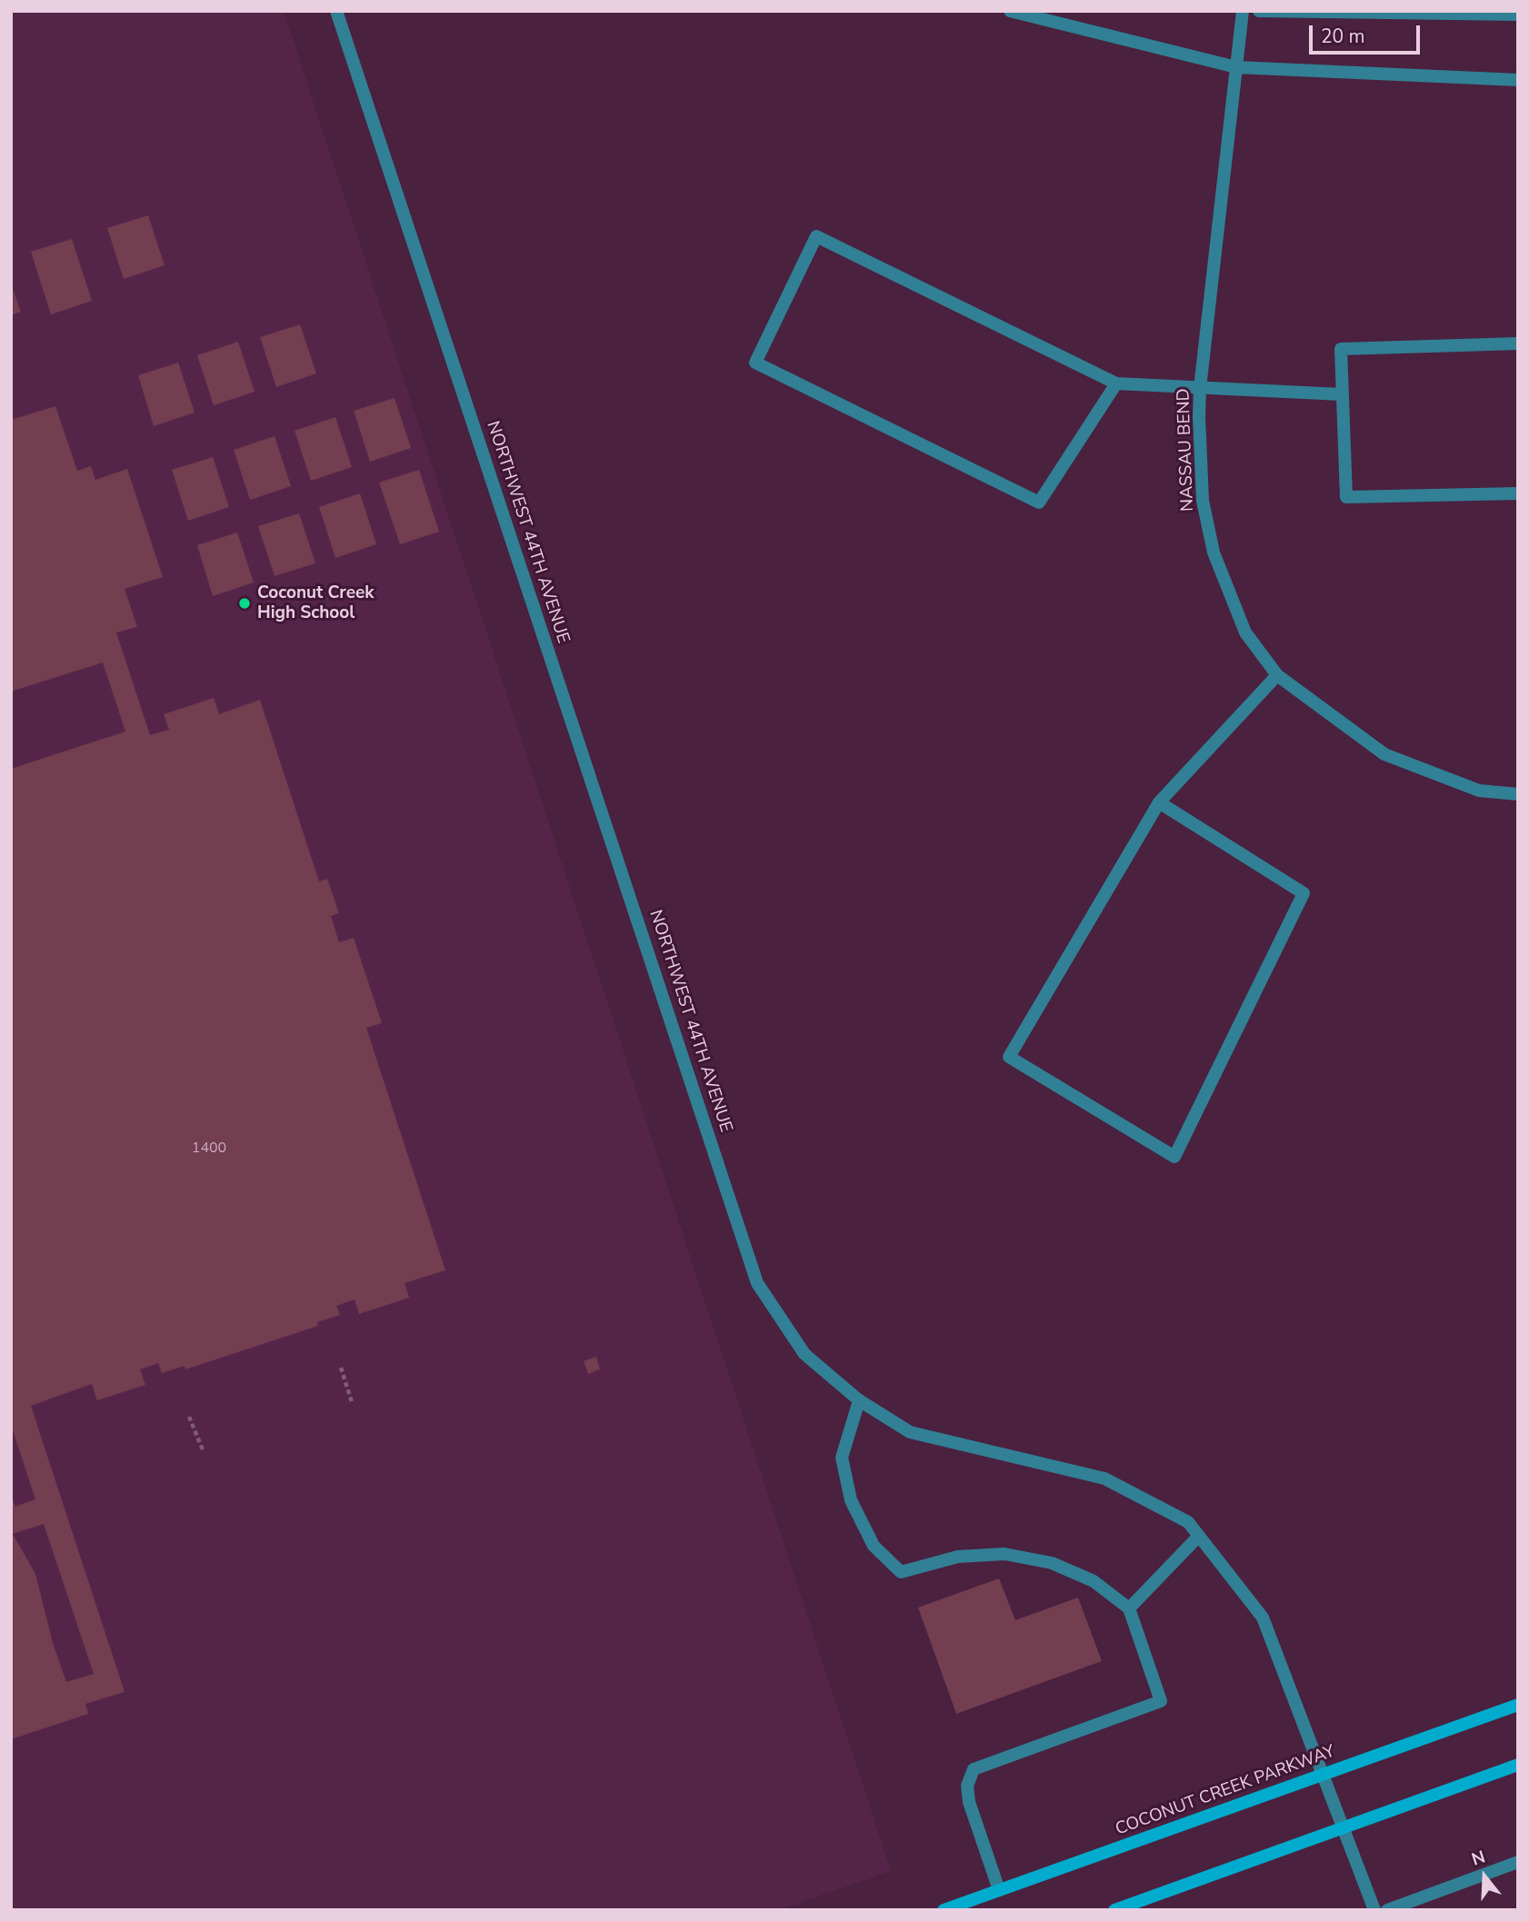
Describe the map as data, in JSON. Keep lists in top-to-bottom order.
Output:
{
  "streets": {
    "main road": ["COCONUT CREEK PARKWAY"],
    "street": ["NASSAU BEND", "NORTHWEST 44TH AVENUE"]
  },
  "crossings": [
    ["NORTHWEST 44TH AVENUE", "COCONUT CREEK PARKWAY"]
  ],
  "places": ["Coconut Creek High School"],
  "house_numbers": ["1400"],
  "scale_bar": "20 m",
  "north": "top"
}
